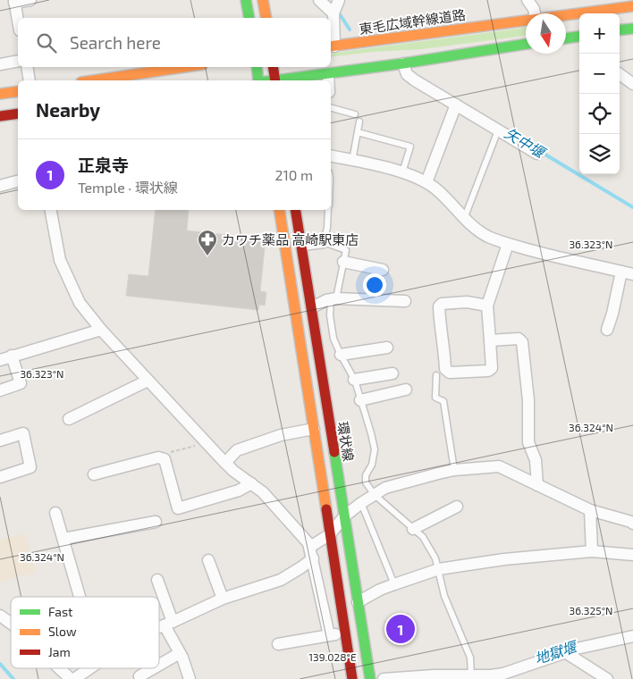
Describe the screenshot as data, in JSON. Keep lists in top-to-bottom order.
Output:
{
  "streets": {
    "main road": ["東毛広域幹線道路", "環状線"]
  },
  "water": ["矢中堰", "地獄堰"],
  "places": {
    "pharmacy": ["カワチ薬品 高崎駅東店"]
  },
  "legend": ["Fast", "Slow", "Jam"],
  "north": "bottom",
  "page": {
    "map_buttons": ["+", "−"],
    "search": "Search here",
    "heading": "Nearby",
    "list": [
      {
        "mark": "1",
        "name": "正泉寺",
        "note": "Temple · 環状線",
        "value": "210 m"
      }
    ],
    "pins": "1"
  },
  "coordinates": [
    "36.323°N",
    "36.324°N",
    "36.325°N",
    "139.028°E"
  ]
}
